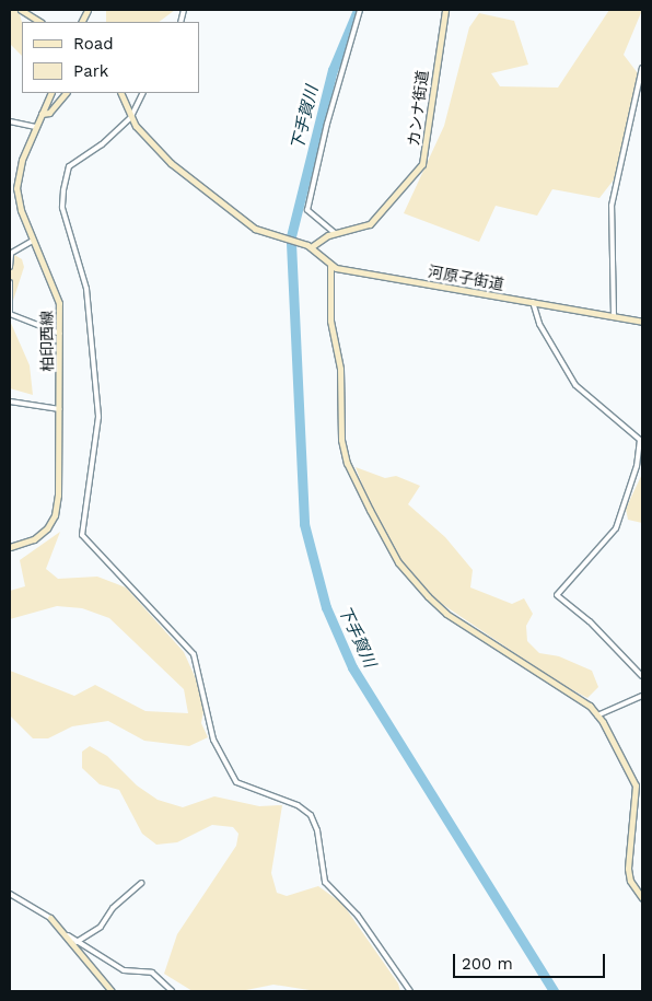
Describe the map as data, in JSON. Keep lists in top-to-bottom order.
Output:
{
  "streets": {
    "street": ["カンナ街道", "河原子街道", "柏印西線"]
  },
  "water": ["下手賀川"],
  "legend": ["Road", "Park"],
  "scale_bar": "200 m"
}
